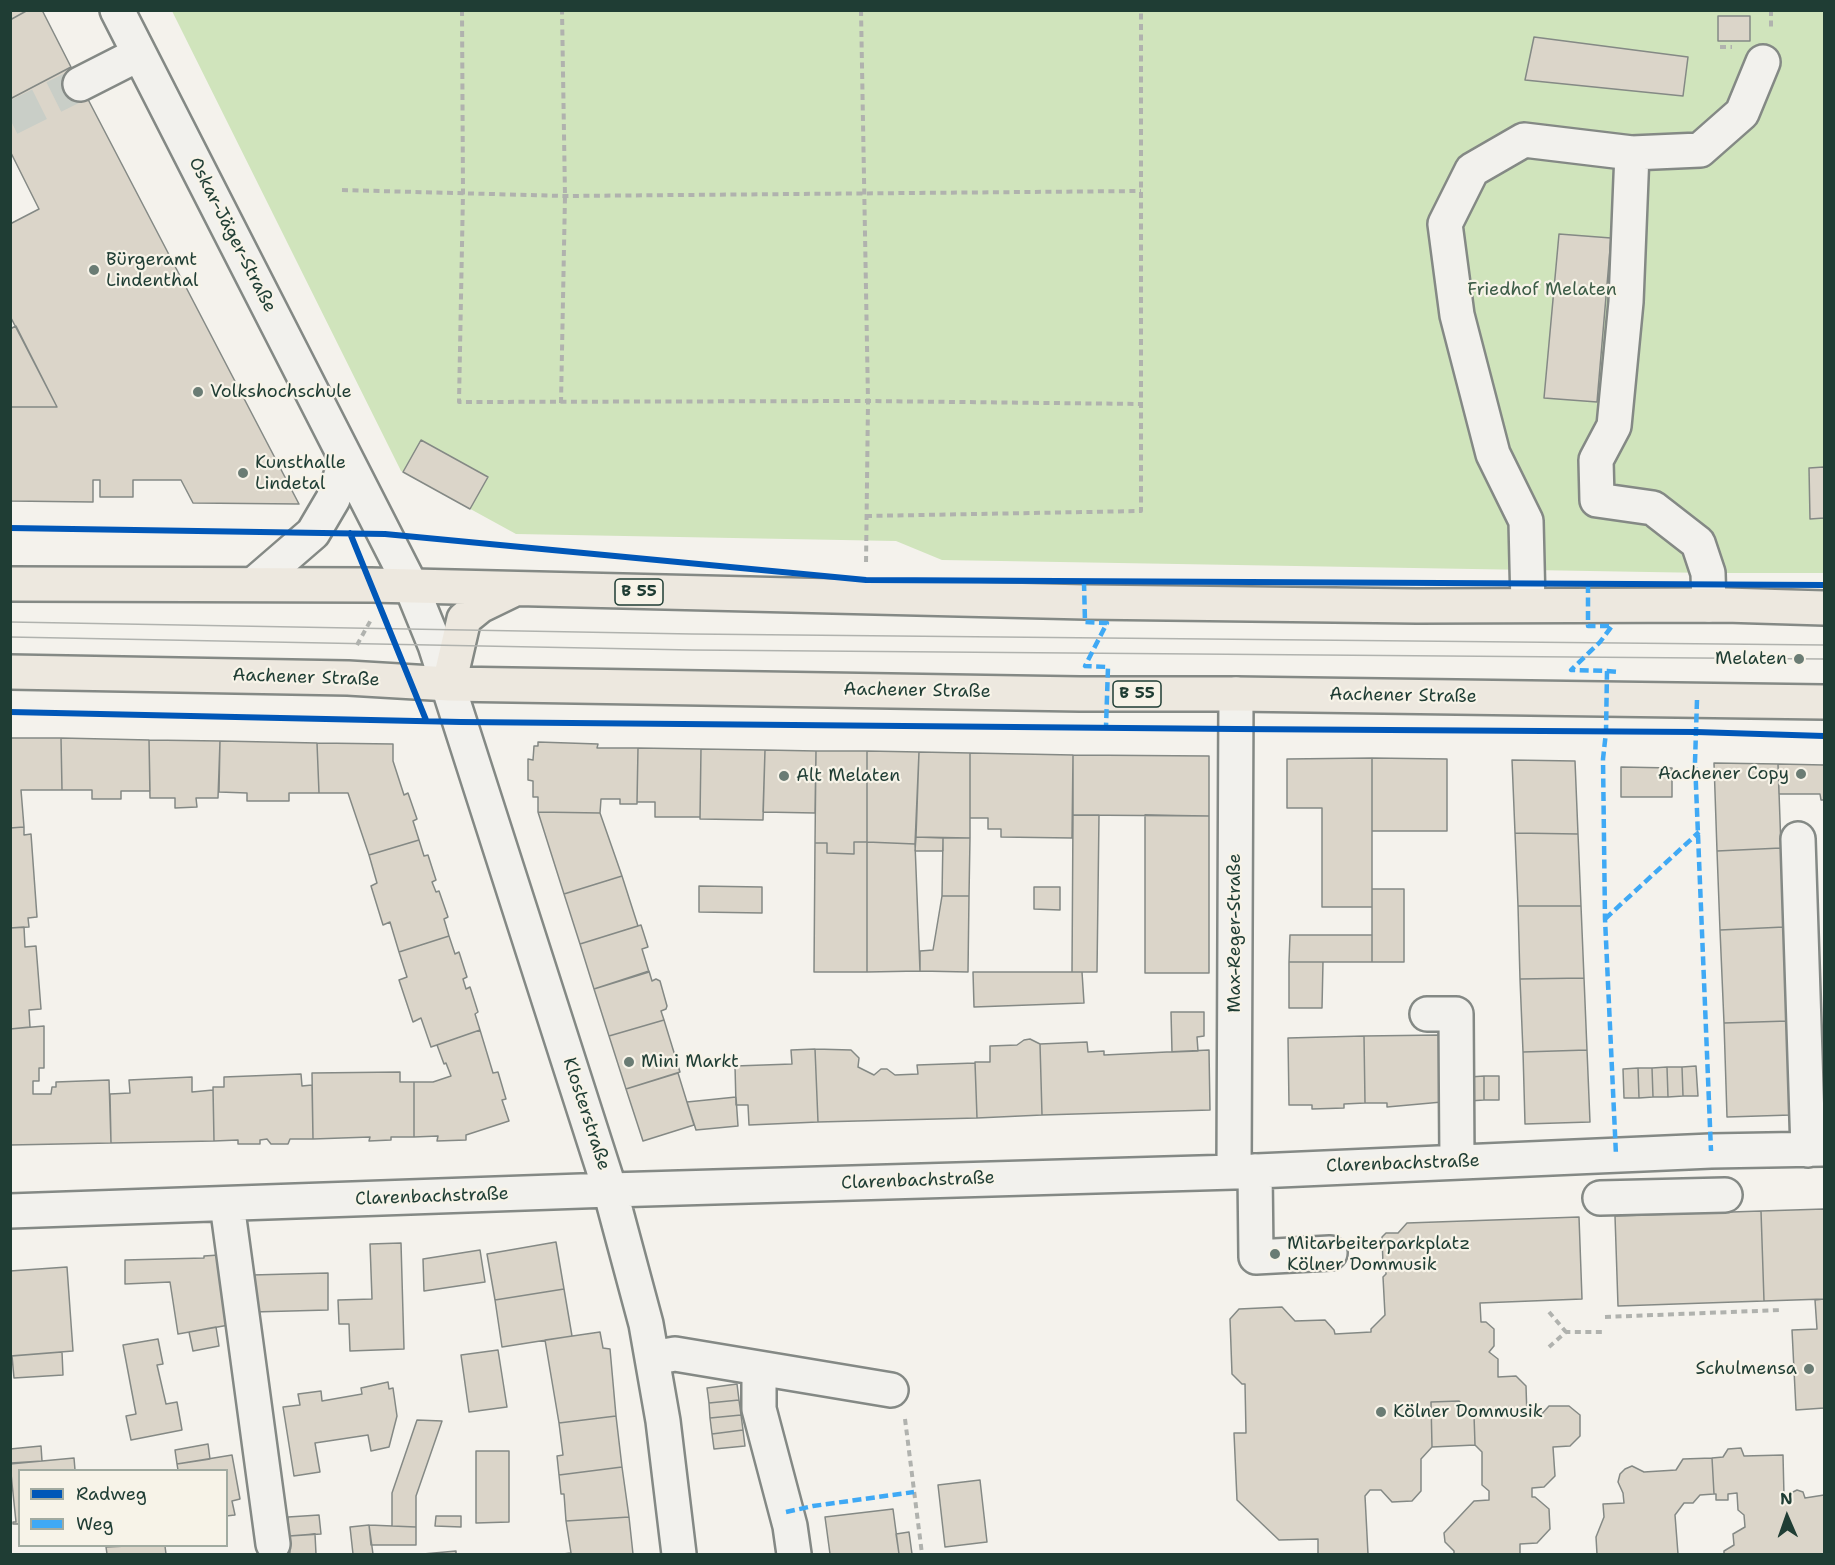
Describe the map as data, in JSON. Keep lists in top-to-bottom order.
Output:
{
  "streets": {
    "main road": ["B 55", "Aachener Straße"],
    "street": [
      "Oskar-Jäger-Straße",
      "Max-Reger-Straße",
      "Klosterstraße",
      "Clarenbachstraße"
    ]
  },
  "crossings": [
    ["Oskar-Jäger-Straße", "B 55"],
    ["Oskar-Jäger-Straße", "Aachener Straße"],
    ["Oskar-Jäger-Straße", "Klosterstraße"],
    ["Aachener Straße", "Max-Reger-Straße"],
    ["Aachener Straße", "Klosterstraße"],
    ["Max-Reger-Straße", "Clarenbachstraße"],
    ["Klosterstraße", "Clarenbachstraße"]
  ],
  "parks": ["Friedhof Melaten"],
  "places": [
    "Bürgeramt Lindenthal",
    "Volkshochschule",
    "Kunsthalle Lindetal",
    "Melaten",
    "Aachener Copy",
    "Alt Melaten",
    "Mini Markt",
    "Mitarbeiterparkplatz Kölner Dommusik",
    "Schulmensa",
    "Kölner Dommusik"
  ],
  "legend": ["Radweg", "Weg"],
  "north": "top"
}
